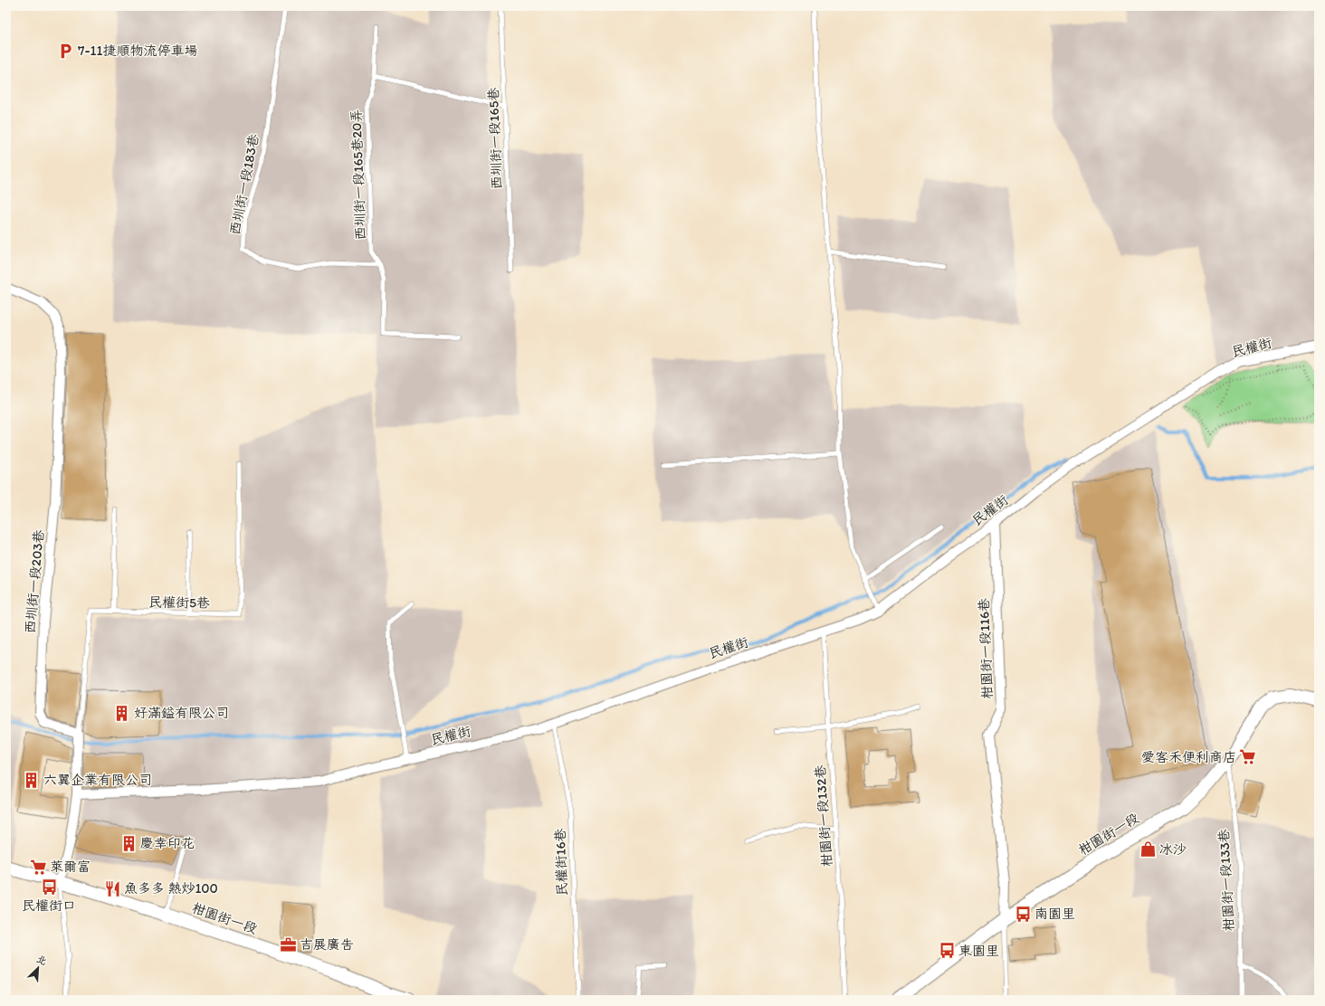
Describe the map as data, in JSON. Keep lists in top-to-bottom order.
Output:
{
  "streets": {
    "street": [
      "民權街",
      "西圳街一段203巷",
      "柑園街一段116巷",
      "柑園街一段"
    ],
    "lane": [
      "西圳街一段165巷",
      "西圳街一段165巷20弄",
      "西圳街一段183巷",
      "民權街5巷",
      "柑園街一段132巷",
      "民權街16巷",
      "柑園街一段133巷"
    ]
  },
  "crossings": [
    ["西圳街一段165巷20弄", "西圳街一段183巷"],
    ["民權街", "柑園街一段116巷"],
    ["民權街", "柑園街一段132巷"],
    ["民權街", "民權街16巷"],
    ["西圳街一段203巷", "民權街5巷"],
    ["柑園街一段116巷", "柑園街一段"],
    ["柑園街一段", "柑園街一段133巷"]
  ],
  "places": {
    "parking": ["7-11捷順物流停車場"],
    "building": ["好滿鎰有限公司", "六翼企業有限公司", "慶幸印花"],
    "supermarket": ["愛客禾便利商店", "萊爾富"],
    "shop": ["冰沙"],
    "bus stop": ["民權街口", "南園里", "東園里"],
    "restaurant": ["魚多多 熱炒100"],
    "office": ["吉展廣告"]
  },
  "north": "top right"
}
